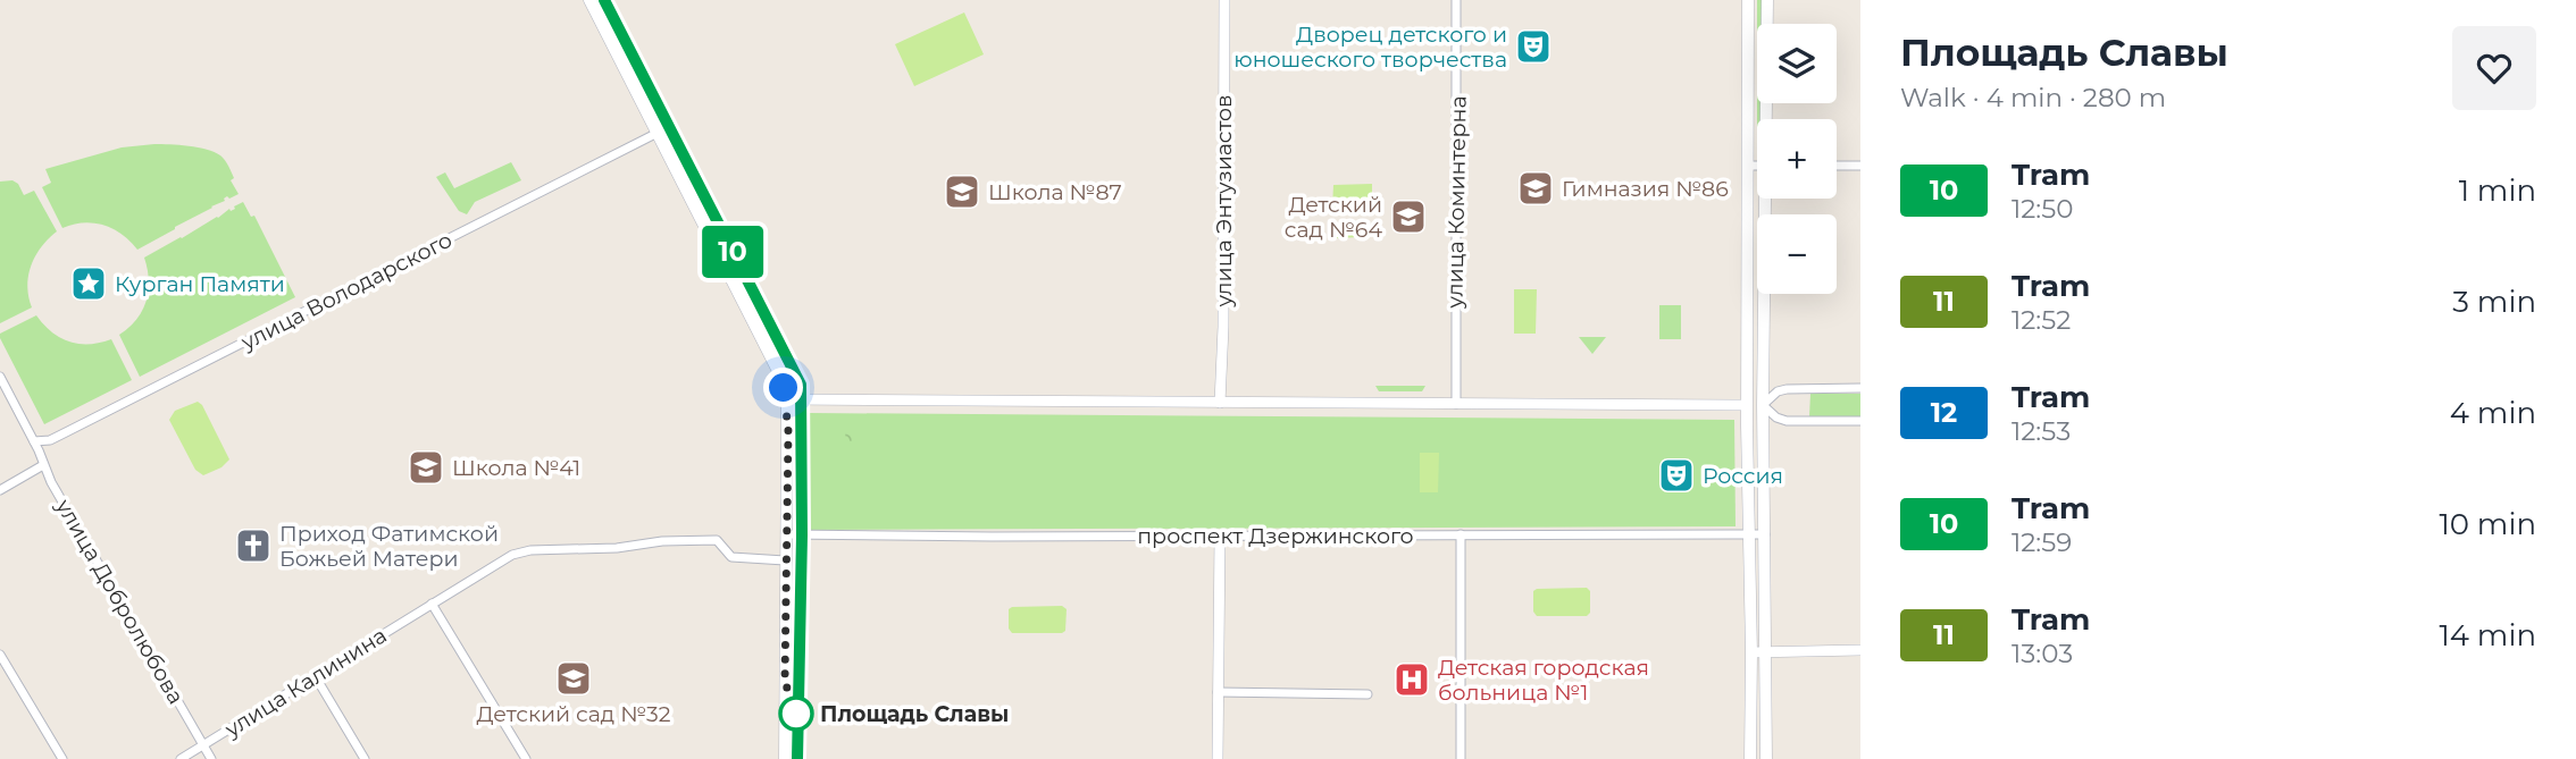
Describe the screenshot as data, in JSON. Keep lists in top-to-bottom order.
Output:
{
  "streets": {
    "street": [
      "улица Энтузиастов",
      "улица Коминтерна",
      "улица Володарского",
      "проспект Дзержинского",
      "улица Добролюбова",
      "улица Калинина"
    ]
  },
  "crossings": [
    ["улица Володарского", "улица Добролюбова"],
    ["улица Добролюбова", "улица Калинина"]
  ],
  "places": {
    "theatre": ["Дворец детского и юношеского творчества", "Россия"],
    "school or university": [
      "Гимназия №86",
      "Школа №87",
      "Детский сад №64",
      "Школа №41",
      "Детский сад №32"
    ],
    "place": ["Курган Памяти"],
    "church": ["Приход Фатимской Божьей Матери"],
    "hospital": ["Детская городская больница №1"],
    "other": ["Площадь Славы"]
  },
  "lines": ["tram line 10"],
  "page": {
    "on_map": "10",
    "heading": ["Площадь Славы", "Walk · 4 min · 280 m"],
    "map_buttons": ["+", "−"],
    "list": [
      {
        "mark": "10",
        "name": "Tram",
        "note": "12:50",
        "value": "1 min"
      },
      {
        "mark": "11",
        "name": "Tram",
        "note": "12:52",
        "value": "3 min"
      },
      {
        "mark": "12",
        "name": "Tram",
        "note": "12:53",
        "value": "4 min"
      },
      {
        "mark": "10",
        "name": "Tram",
        "note": "12:59",
        "value": "10 min"
      },
      {
        "mark": "11",
        "name": "Tram",
        "note": "13:03",
        "value": "14 min"
      }
    ]
  }
}
